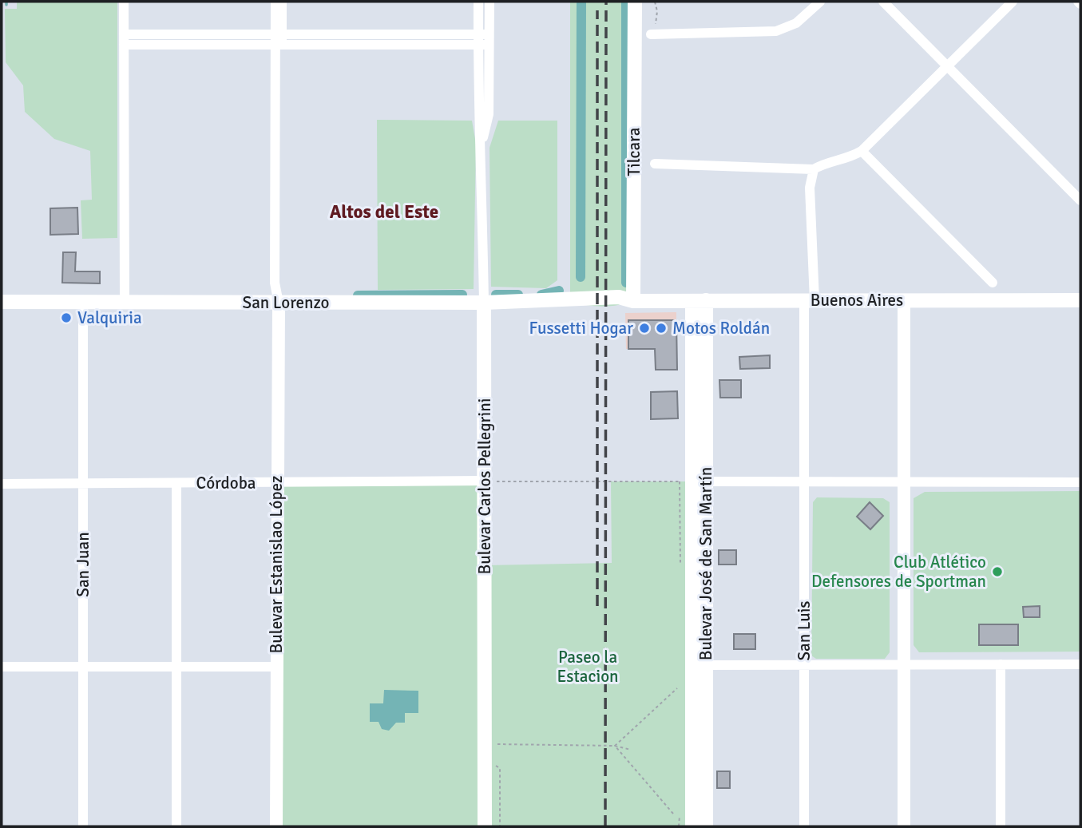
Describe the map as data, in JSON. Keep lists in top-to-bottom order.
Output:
{
  "streets": {
    "main road": [
      "Tilcara",
      "Buenos Aires",
      "San Lorenzo",
      "Bulevar Carlos Pellegrini",
      "Bulevar José de San Martín"
    ],
    "street": [
      "Córdoba",
      "San Juan",
      "Bulevar Estanislao López",
      "San Luis"
    ]
  },
  "crossings": [
    ["Tilcara", "Buenos Aires"],
    ["Buenos Aires", "San Lorenzo"],
    ["Buenos Aires", "Bulevar José de San Martín"],
    ["Buenos Aires", "San Luis"],
    ["San Lorenzo", "Bulevar Carlos Pellegrini"],
    ["San Lorenzo", "San Juan"],
    ["San Lorenzo", "Bulevar Estanislao López"],
    ["Córdoba", "Bulevar Carlos Pellegrini"],
    ["Córdoba", "San Juan"],
    ["Córdoba", "Bulevar Estanislao López"]
  ],
  "districts": ["Altos del Este"],
  "parks": ["Paseo la Estacion"],
  "places": [
    "Valquiria",
    "Fussetti Hogar",
    "Motos Roldán",
    "Club Atlético Defensores de Sportman"
  ]
}
